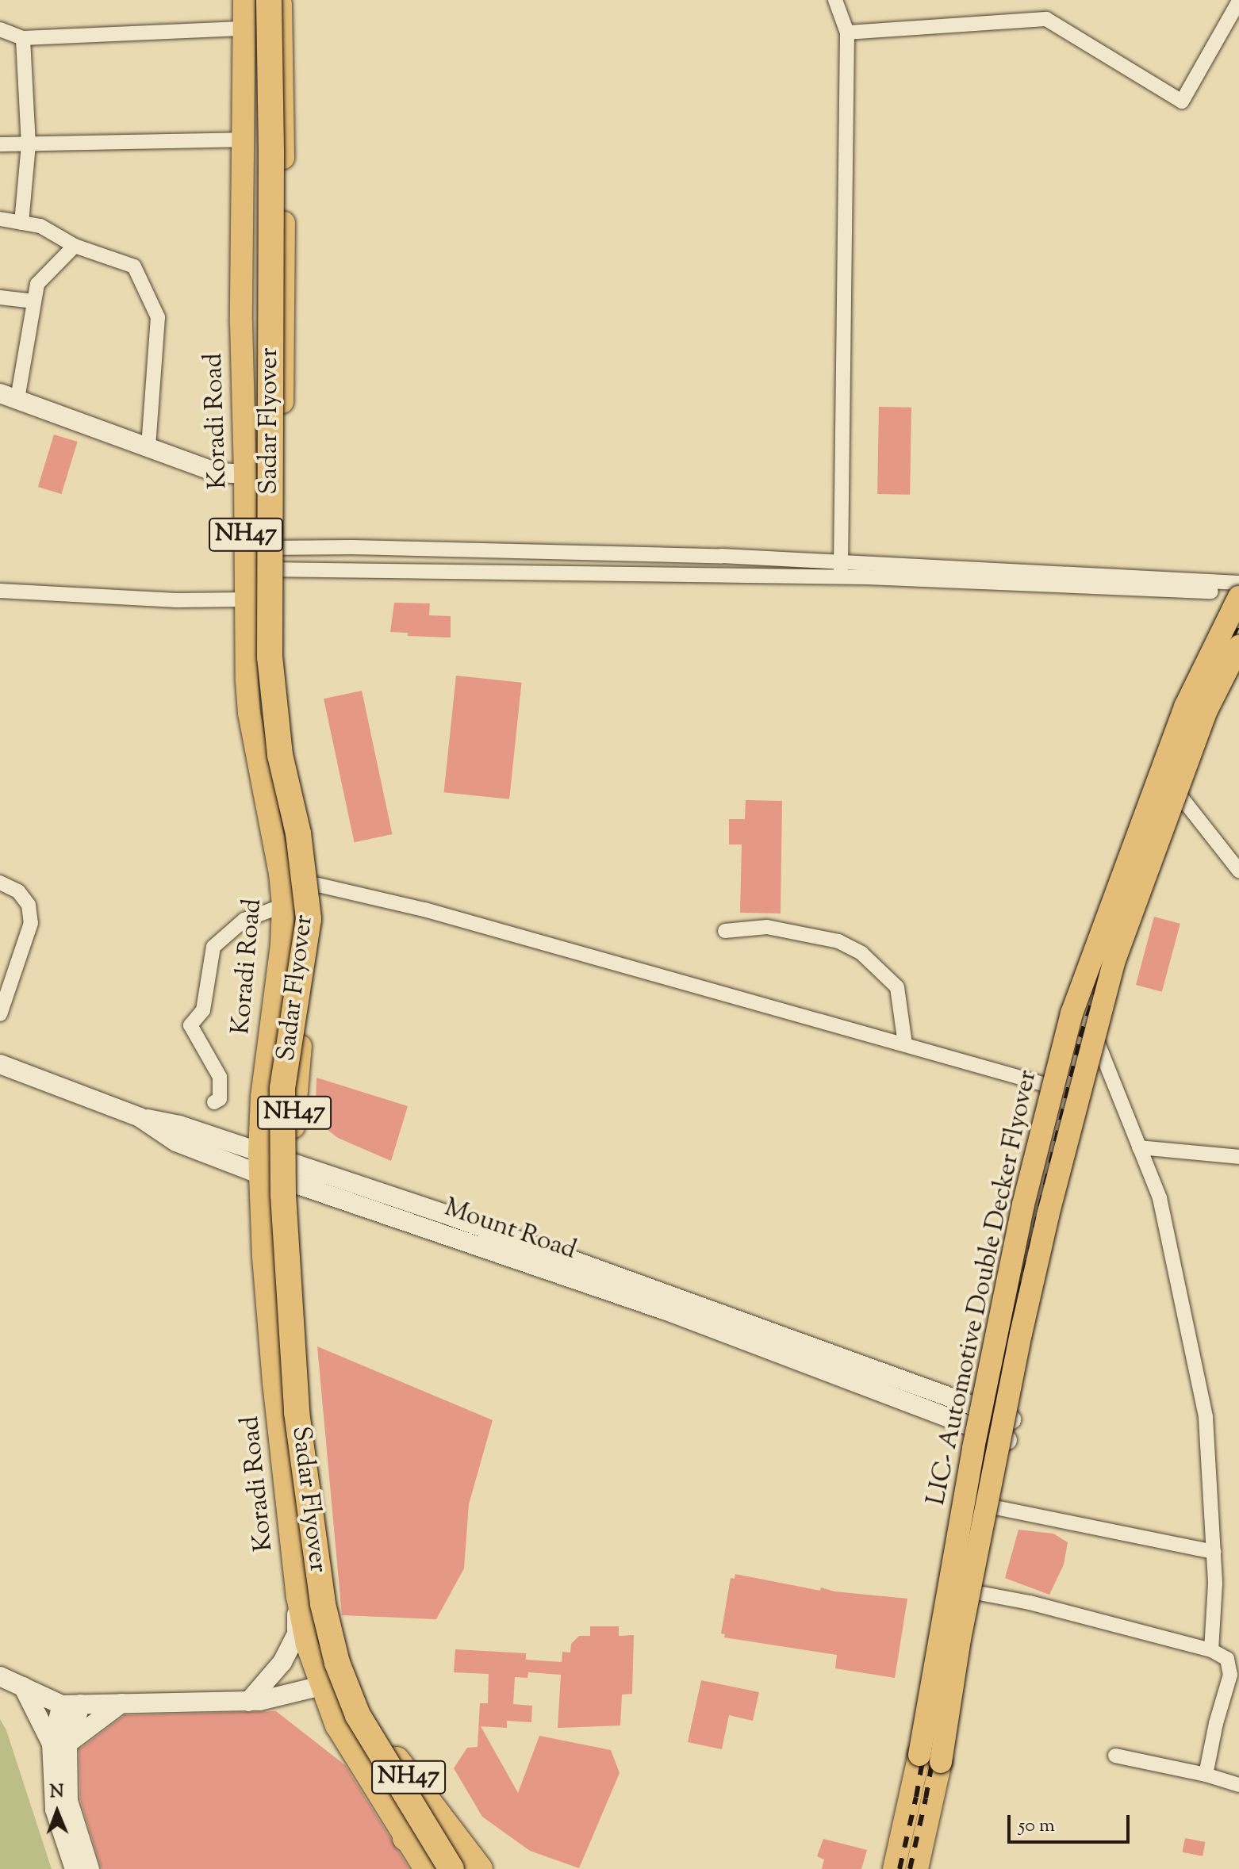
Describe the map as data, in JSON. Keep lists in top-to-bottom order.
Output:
{
  "streets": {
    "highway": ["Sadar Flyover", "NH47"],
    "main road": ["Koradi Road", "Mount Road", "LIC- Automotive Double Decker Flyover"]
  },
  "crossings": [
    ["Koradi Road", "Sadar Flyover"],
    ["Koradi Road", "Mount Road"],
    ["NH47", "Mount Road"]
  ],
  "scale_bar": "50 m",
  "north": "top"
}
